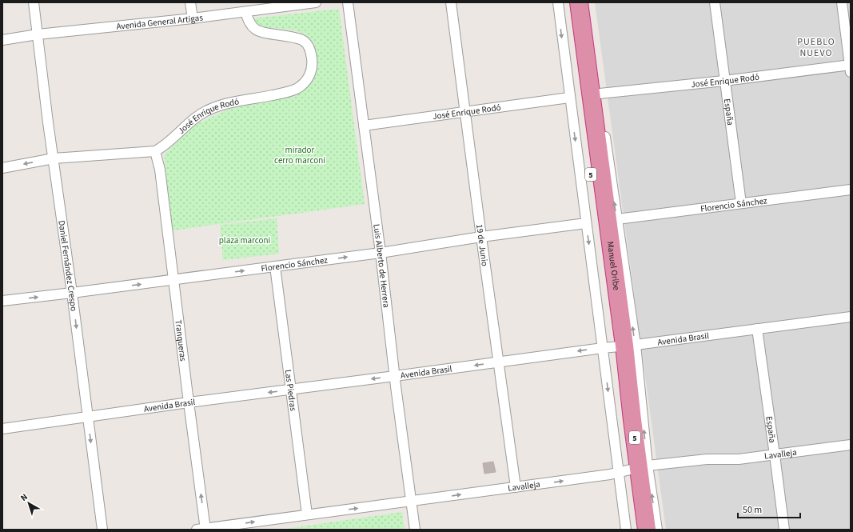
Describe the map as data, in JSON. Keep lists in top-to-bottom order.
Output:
{
  "streets": {
    "highway": ["5", "Manuel Oribe"],
    "street": [
      "Avenida General Artigas",
      "José Enrique Rodó",
      "España",
      "Florencio Sánchez",
      "19 de Junio",
      "Daniel Fernández Crespo",
      "Luis Alberto de Herrera",
      "Avenida Brasil",
      "Tranqueras",
      "Las Piedras",
      "Lavalleja"
    ]
  },
  "crossings": [
    ["Avenida General Artigas", "José Enrique Rodó"],
    ["Avenida General Artigas", "Daniel Fernández Crespo"],
    ["José Enrique Rodó", "España"],
    ["José Enrique Rodó", "19 de Junio"],
    ["José Enrique Rodó", "Luis Alberto de Herrera"],
    ["José Enrique Rodó", "Manuel Oribe"],
    ["José Enrique Rodó", "Tranqueras"],
    ["España", "Florencio Sánchez"],
    ["España", "Avenida Brasil"],
    ["España", "Lavalleja"],
    ["Florencio Sánchez", "19 de Junio"],
    ["Florencio Sánchez", "Daniel Fernández Crespo"],
    ["Florencio Sánchez", "Luis Alberto de Herrera"],
    ["Florencio Sánchez", "Manuel Oribe"],
    ["Florencio Sánchez", "Tranqueras"],
    ["Florencio Sánchez", "Las Piedras"],
    ["19 de Junio", "Avenida Brasil"],
    ["19 de Junio", "Lavalleja"],
    ["Daniel Fernández Crespo", "Avenida Brasil"],
    ["Luis Alberto de Herrera", "Avenida Brasil"],
    ["Luis Alberto de Herrera", "Lavalleja"],
    ["Manuel Oribe", "Avenida Brasil"],
    ["Manuel Oribe", "Lavalleja"],
    ["Avenida Brasil", "Tranqueras"],
    ["Avenida Brasil", "Las Piedras"],
    ["Tranqueras", "Lavalleja"],
    ["Las Piedras", "Lavalleja"]
  ],
  "one_way": [
    "Florencio Sánchez",
    "Daniel Fernández Crespo",
    "Avenida Brasil",
    "Lavalleja"
  ],
  "districts": ["PUEBLO NUEVO"],
  "parks": ["mirador cerro marconi", "plaza marconi"],
  "scale_bar": "50 m",
  "north": "top left"
}
